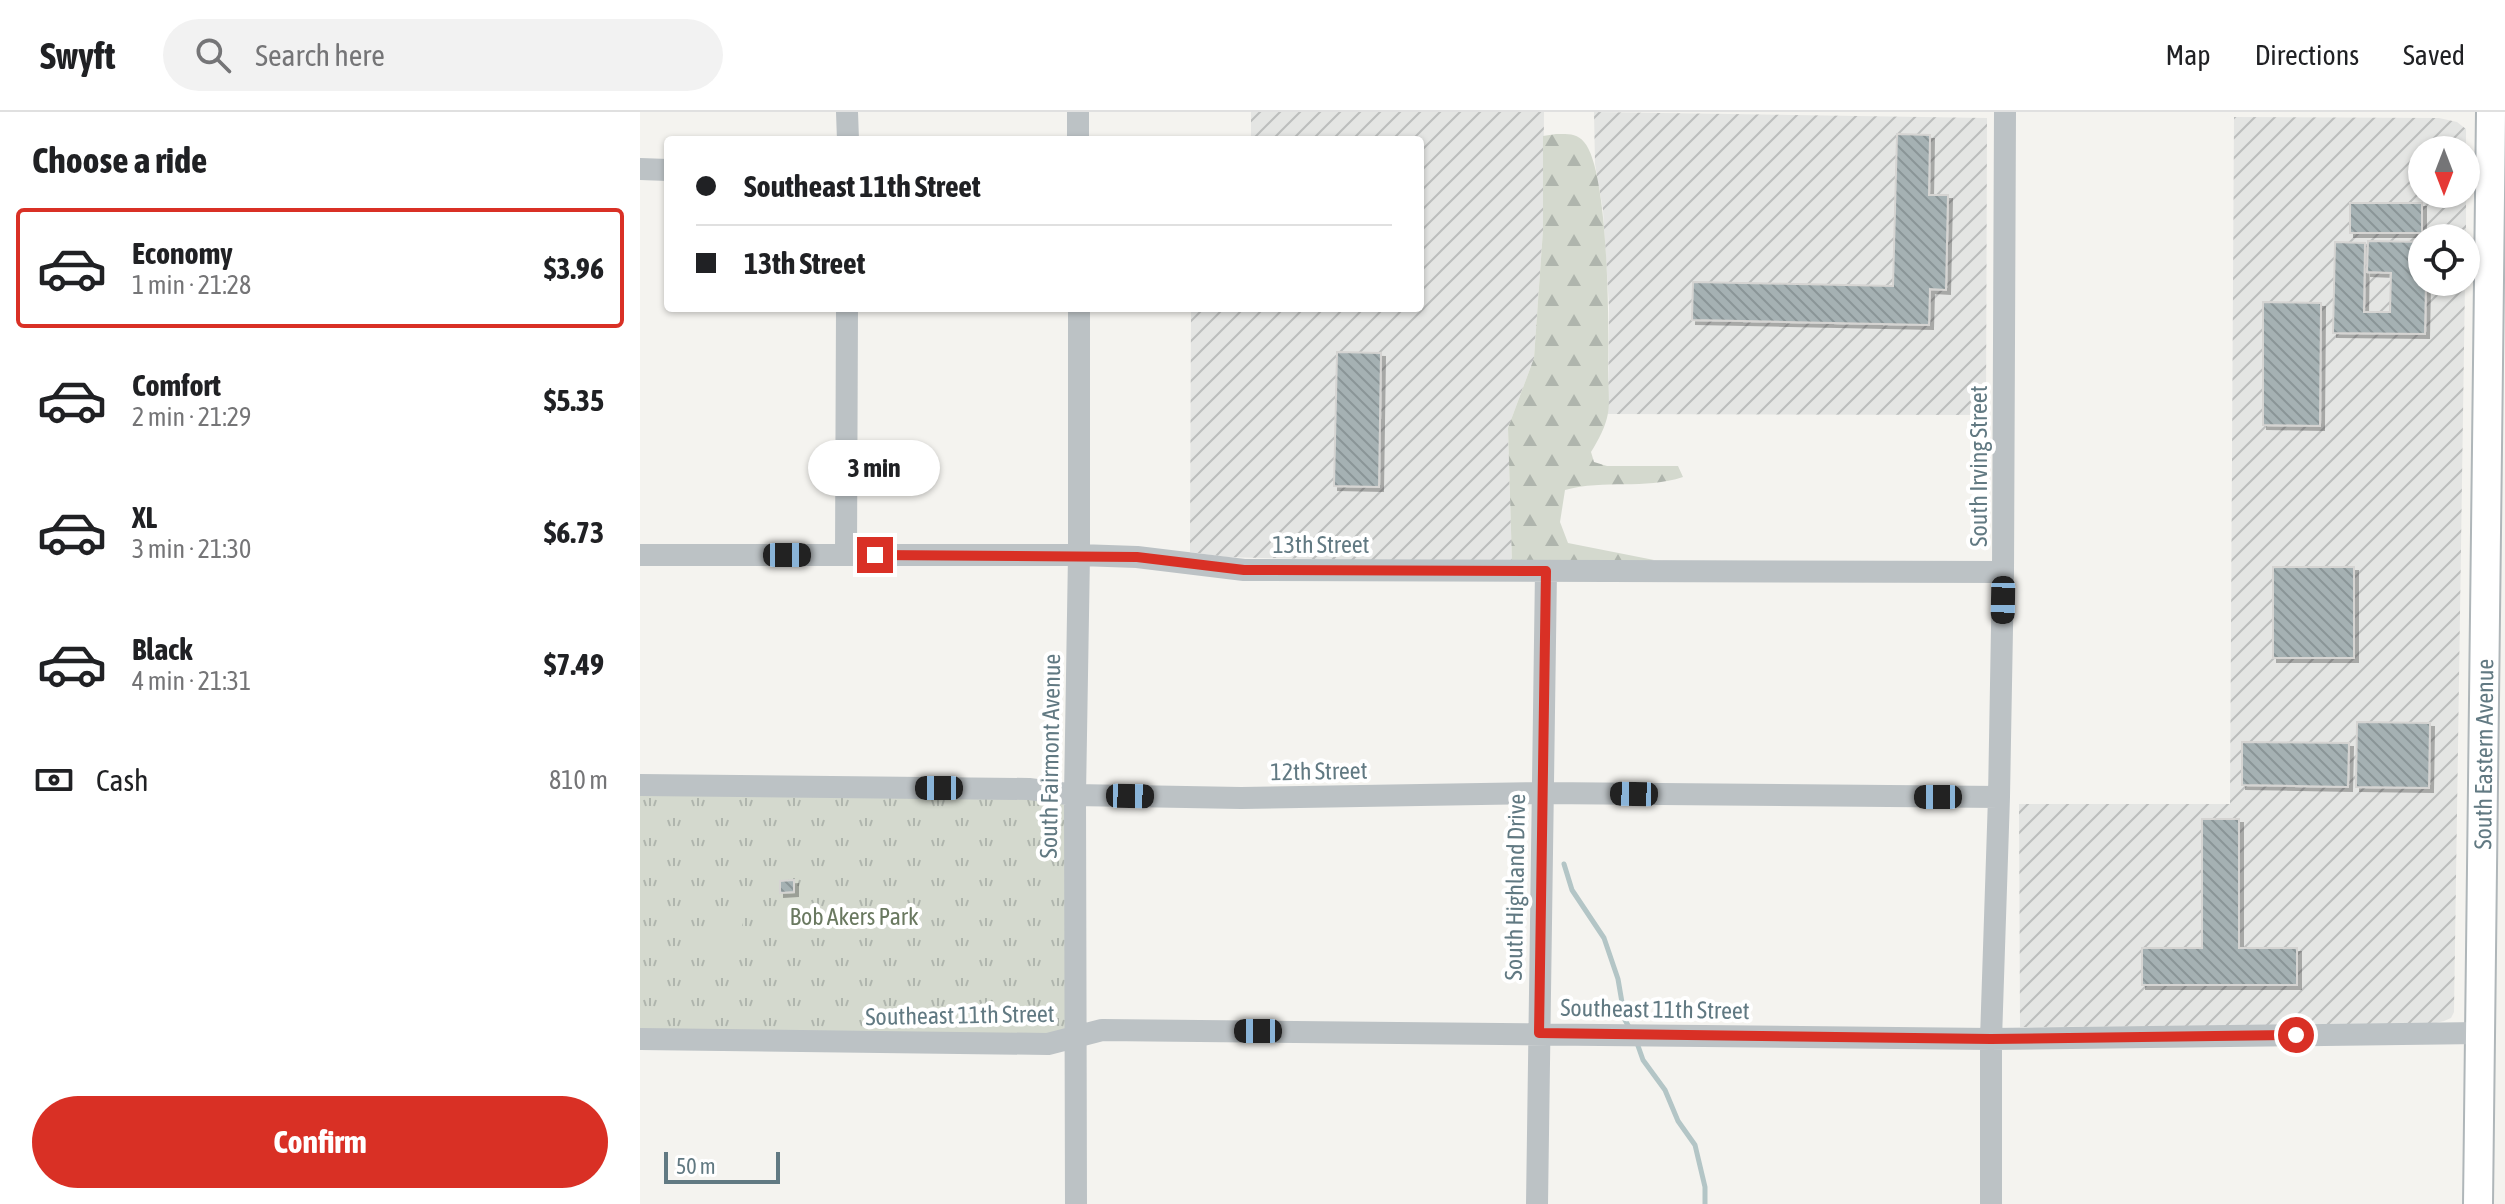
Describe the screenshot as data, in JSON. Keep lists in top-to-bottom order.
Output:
{
  "streets": {
    "main road": ["South Eastern Avenue"],
    "street": [
      "South Irving Street",
      "13th Street",
      "South Fairmont Avenue",
      "12th Street",
      "South Highland Drive",
      "Southeast 11th Street"
    ]
  },
  "crossings": [
    ["South Irving Street", "13th Street"],
    ["South Irving Street", "12th Street"],
    ["South Irving Street", "Southeast 11th Street"],
    ["13th Street", "South Fairmont Avenue"],
    ["13th Street", "South Highland Drive"],
    ["South Eastern Avenue", "Southeast 11th Street"],
    ["South Fairmont Avenue", "12th Street"],
    ["South Fairmont Avenue", "Southeast 11th Street"],
    ["12th Street", "South Highland Drive"],
    ["South Highland Drive", "Southeast 11th Street"]
  ],
  "parks": ["Bob Akers Park"],
  "scale_bar": "50 m",
  "north": "bottom",
  "page": {
    "header": "Swyft",
    "search": "Search here",
    "nav": ["Map", "Directions", "Saved"],
    "heading": "Choose a ride",
    "banner": ["Southeast 11th Street", "13th Street"],
    "list": [
      {
        "name": "Economy",
        "note": "1 min · 21:28",
        "value": "$3.96"
      },
      {
        "name": "Comfort",
        "note": "2 min · 21:29",
        "value": "$5.35"
      },
      {
        "name": "XL",
        "note": "3 min · 21:30",
        "value": "$6.73"
      },
      {
        "name": "Black",
        "note": "4 min · 21:31",
        "value": "$7.49"
      }
    ],
    "bubble": "3 min",
    "pay": ["Cash", "810 m"],
    "buttons": "Confirm",
    "scale": "50 m"
  }
}
